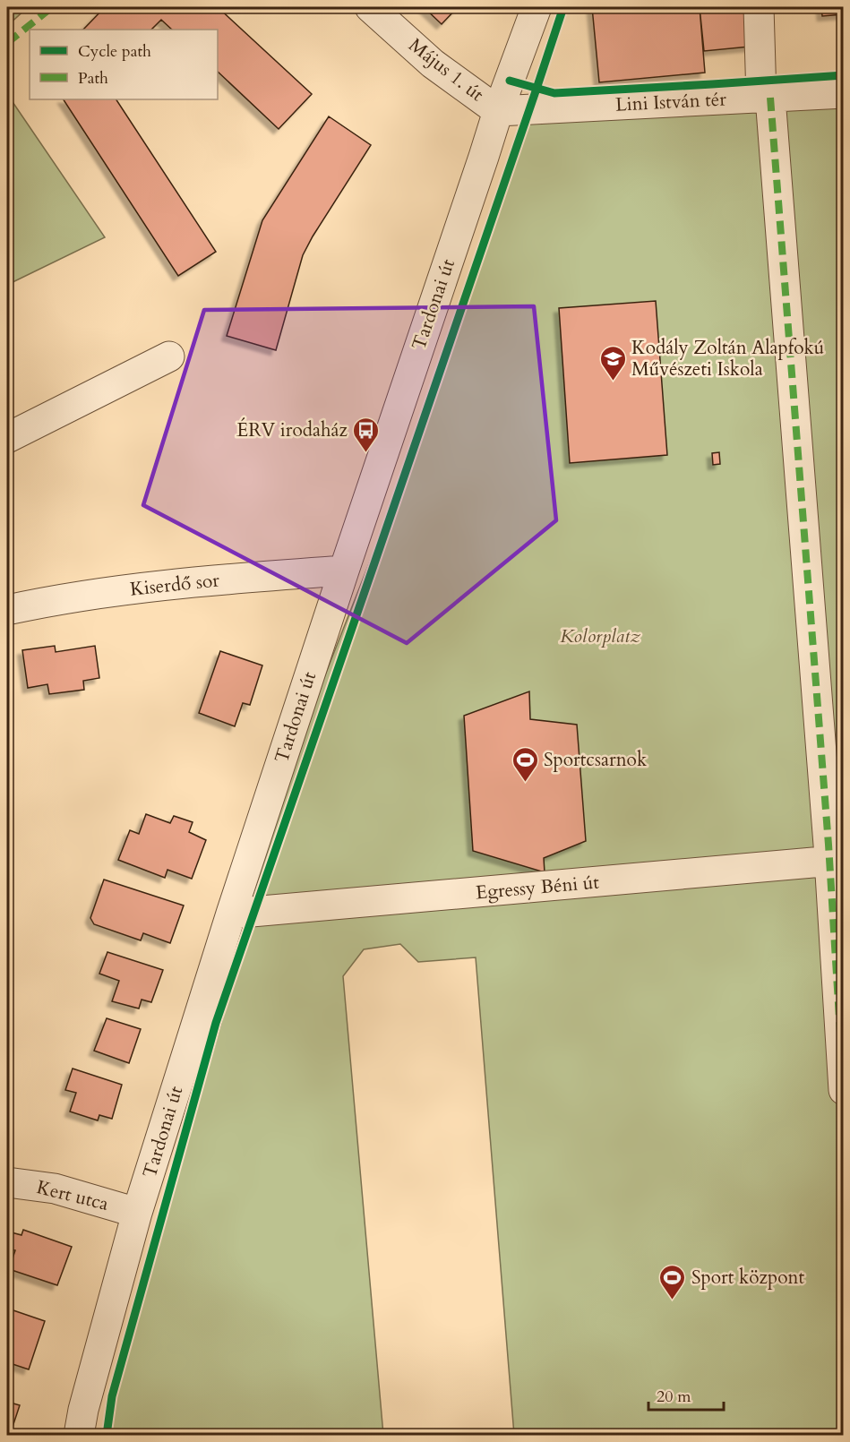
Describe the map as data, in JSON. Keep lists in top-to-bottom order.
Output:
{
  "streets": {
    "street": [
      "Május 1. út",
      "Lini István tér",
      "Tardonai út",
      "Kiserdő sor",
      "Egressy Béni út",
      "Kert utca"
    ]
  },
  "crossings": [
    ["Május 1. út", "Lini István tér"],
    ["Május 1. út", "Tardonai út"],
    ["Lini István tér", "Tardonai út"],
    ["Tardonai út", "Kiserdő sor"],
    ["Tardonai út", "Egressy Béni út"],
    ["Tardonai út", "Kert utca"]
  ],
  "parks": ["Kolorplatz"],
  "places": {
    "school or university": ["Kodály Zoltán Alapfokú Művészeti Iskola"],
    "bus stop": ["ÉRV irodaház"],
    "sports": ["Sportcsarnok", "Sport központ"]
  },
  "legend": ["Cycle path", "Path"],
  "scale_bar": "20 m"
}
